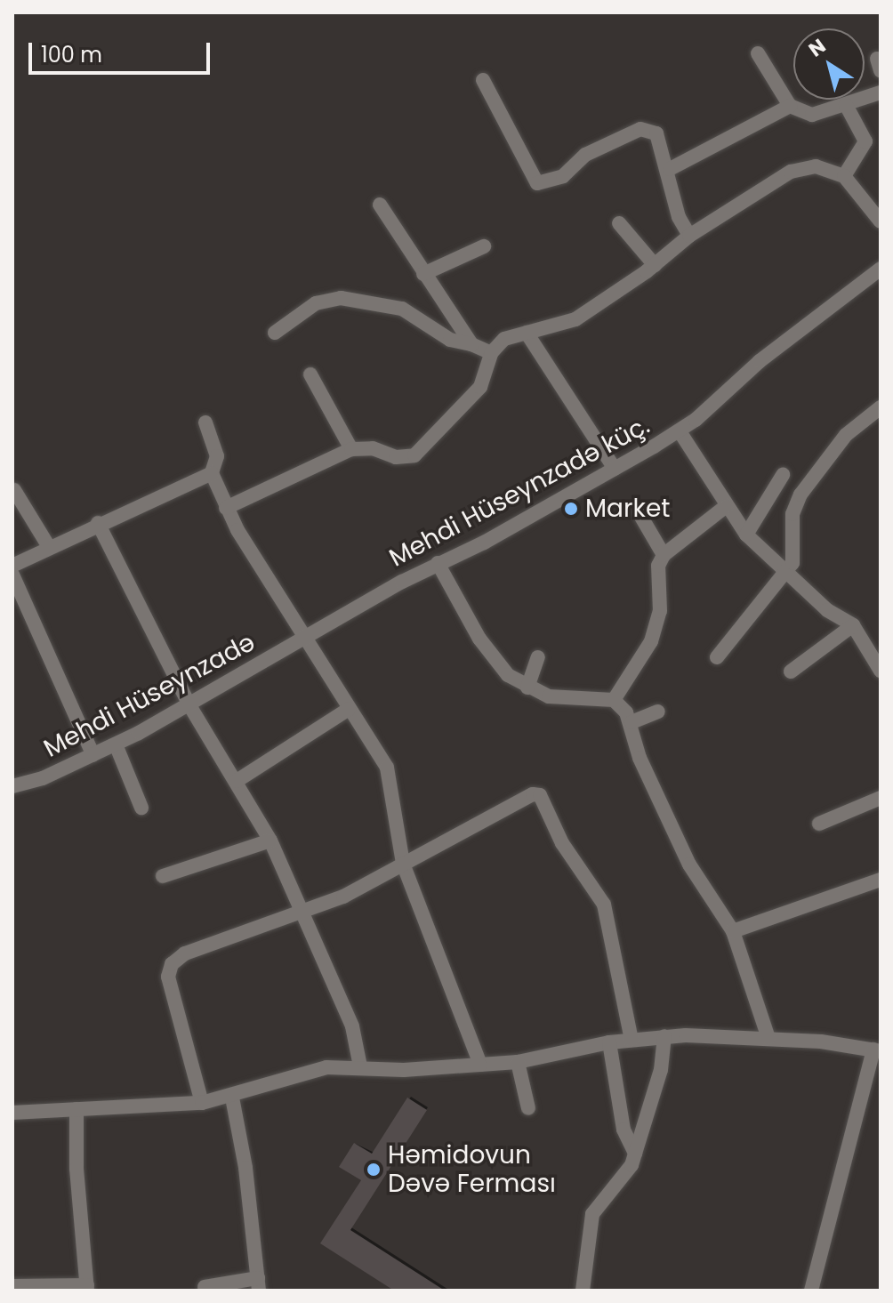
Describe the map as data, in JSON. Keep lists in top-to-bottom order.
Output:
{
  "streets": {
    "street": ["Mehdi Hüseynzadə küç.", "Mehdi Hüseynzadə"]
  },
  "crossings": [
    ["Mehdi Hüseynzadə küç.", "Mehdi Hüseynzadə"]
  ],
  "places": ["Market", "Həmidovun Dəvə Ferması"],
  "scale_bar": "100 m",
  "north": "top left"
}
